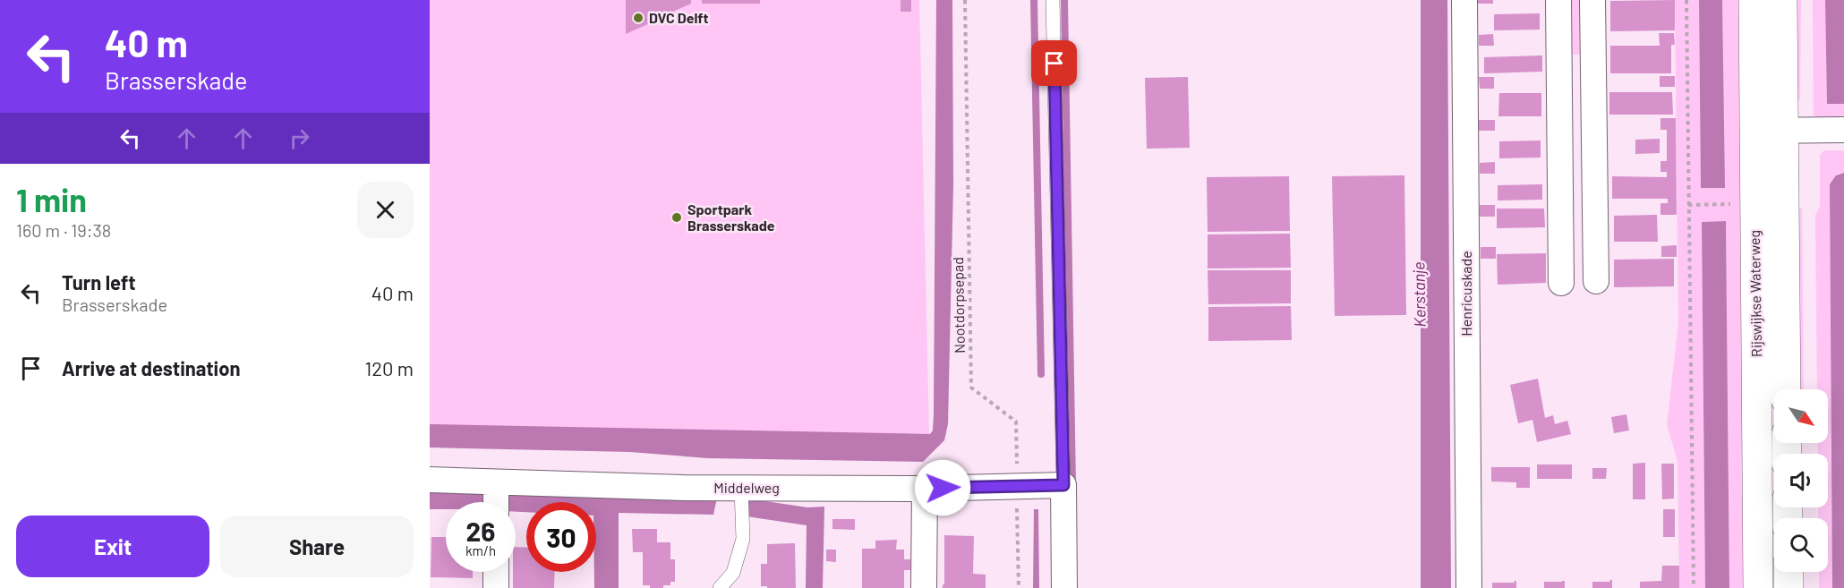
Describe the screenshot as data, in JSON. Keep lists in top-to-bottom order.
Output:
{
  "streets": {
    "main road": ["Rijswijkse Waterweg"],
    "street": ["Henricuskade", "Middelweg"],
    "path": ["Nootdorpsepad"]
  },
  "crossings": [
    ["Nootdorpsepad", "Middelweg"]
  ],
  "water": ["Kerstanje"],
  "places": ["DVC Delft", "Sportpark Brasserskade"],
  "north": "bottom right",
  "page": {
    "turn": ["40 m", "Brasserskade"],
    "heading": ["1 min", "160 m · 19:38"],
    "list": [
      {
        "name": "Turn left",
        "note": "Brasserskade",
        "value": "40 m"
      },
      {
        "name": "Arrive at destination",
        "value": "120 m"
      }
    ],
    "speed": "26 km/h",
    "limit": "30",
    "buttons": ["Exit", "Share"]
  }
}
